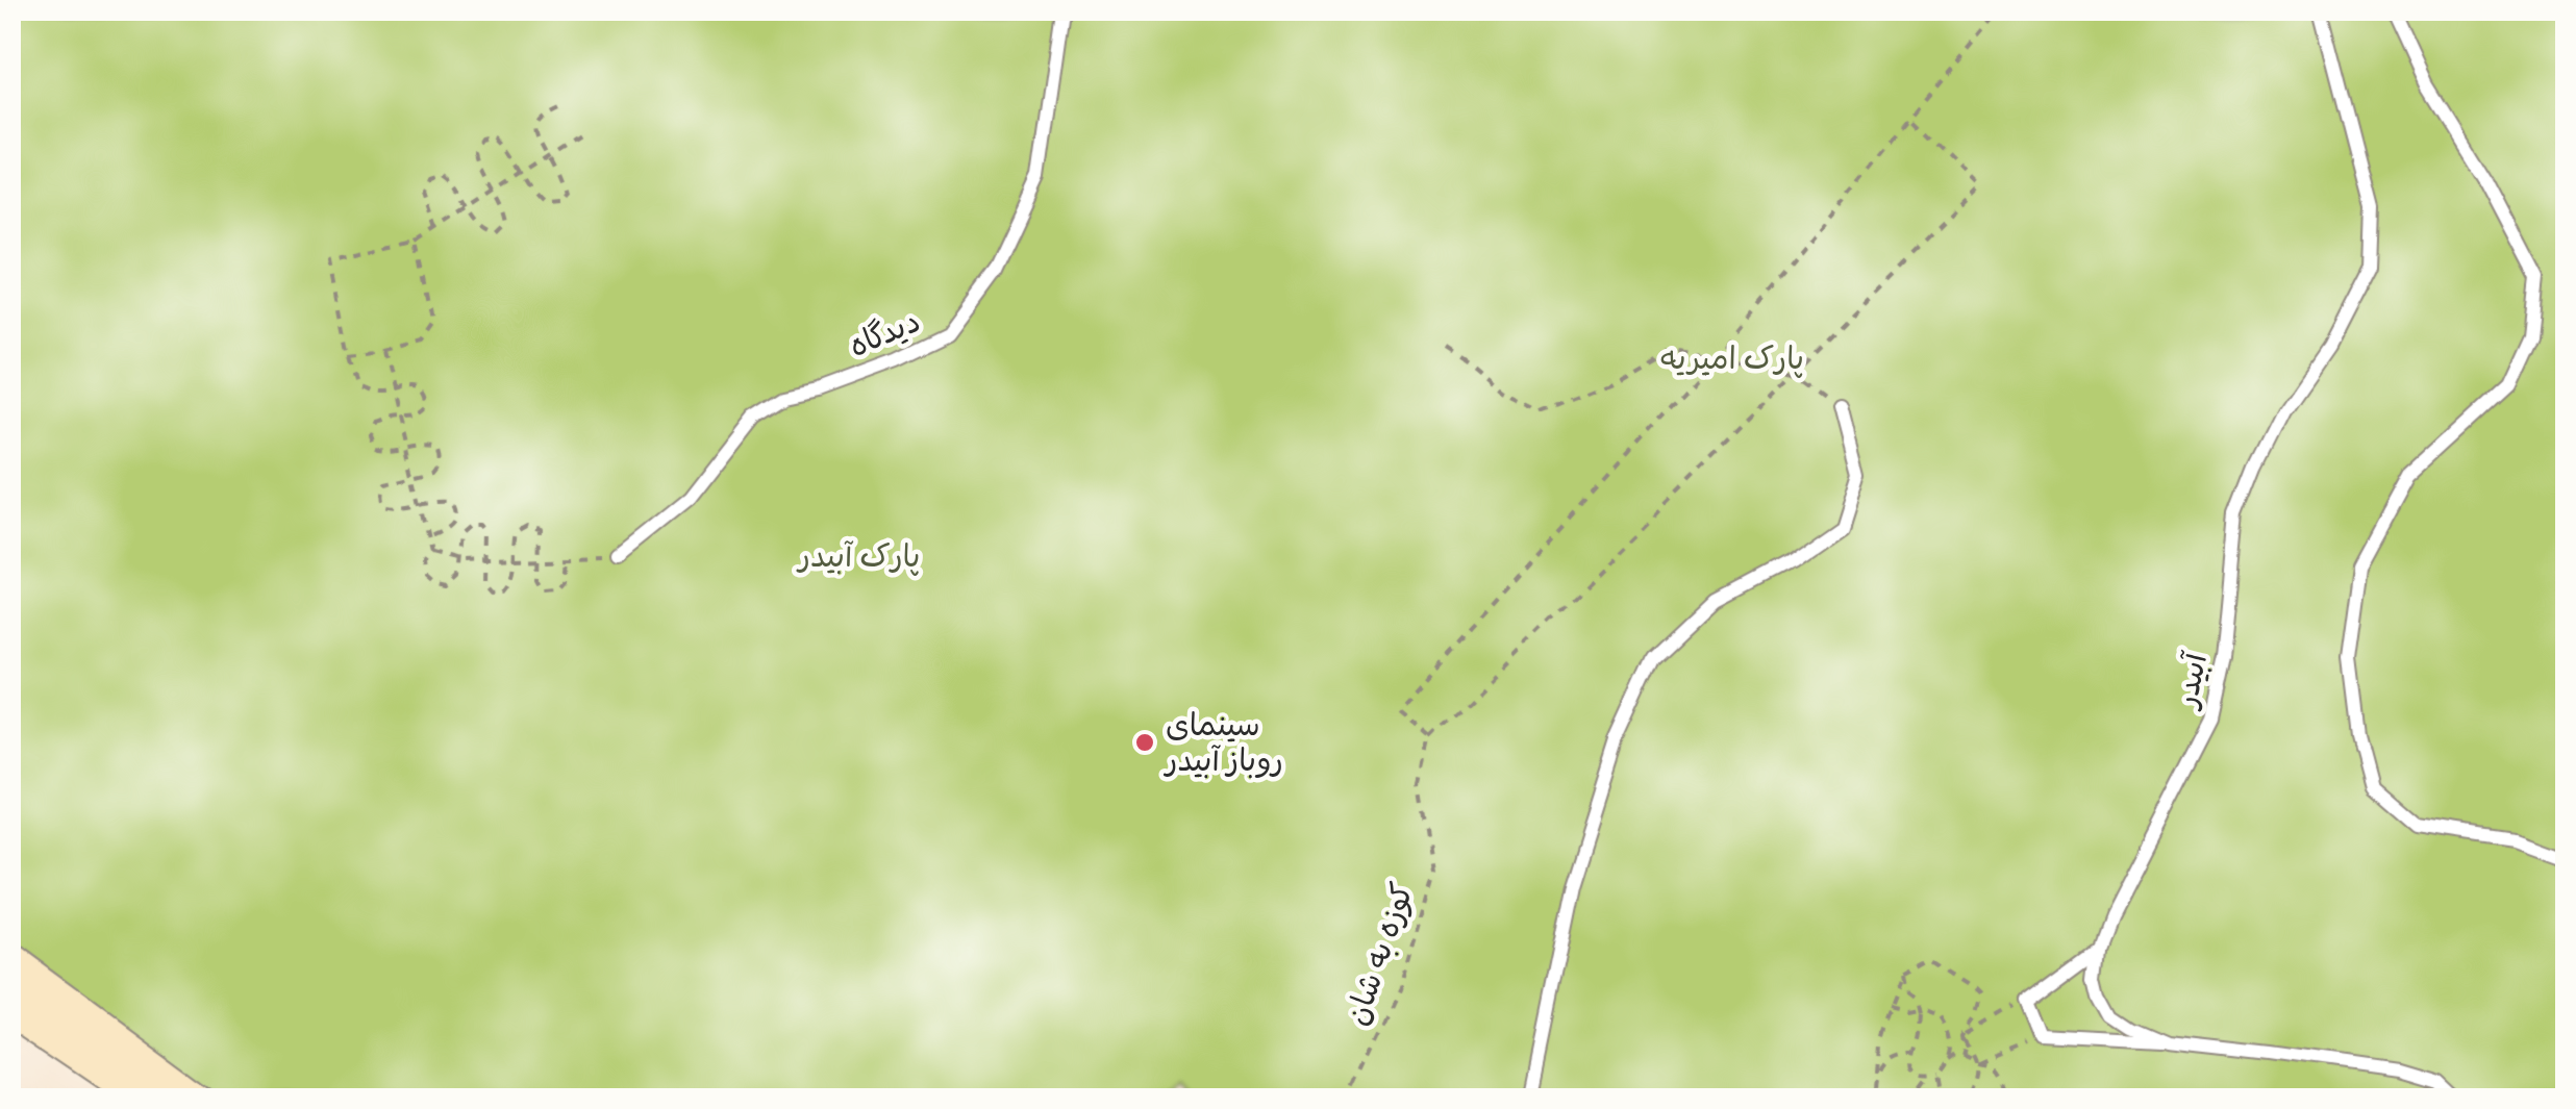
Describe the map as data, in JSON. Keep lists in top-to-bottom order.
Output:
{
  "streets": {
    "lane": ["دیدگاه", "آبیدر"],
    "path": ["کوزه به شان"]
  },
  "parks": ["پارک امیریه", "پارک آبیدر"],
  "places": ["سینمای روباز آبیدر"]
}
